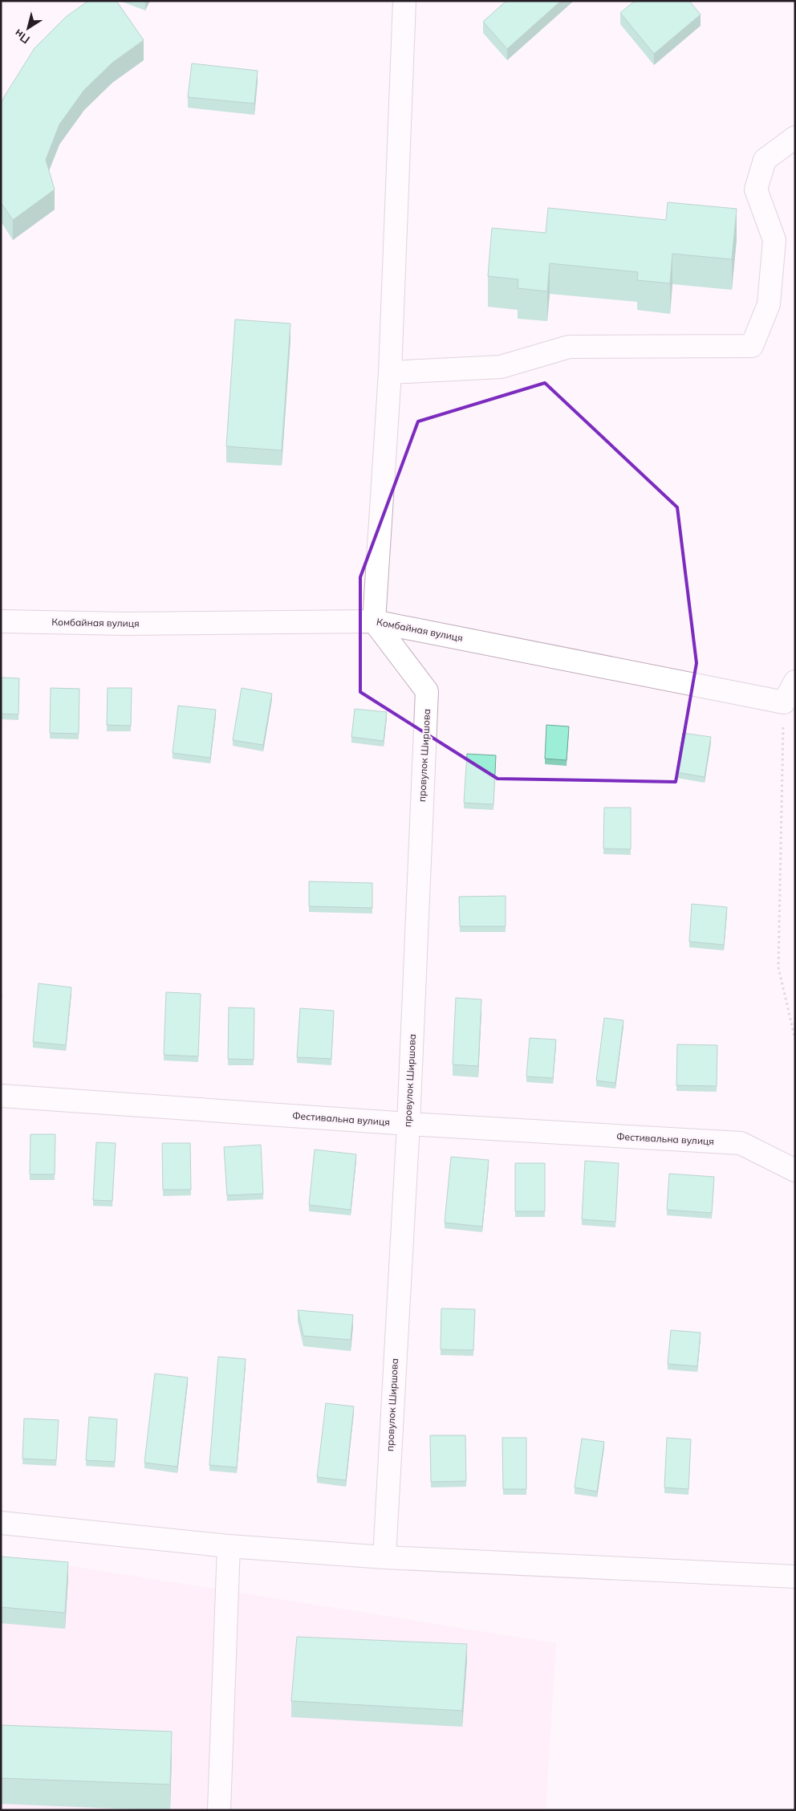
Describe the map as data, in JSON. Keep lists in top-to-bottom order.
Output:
{
  "streets": {
    "street": ["Комбайная вулиця", "провулок Ширшова", "Фестивальна вулиця"]
  },
  "crossings": [
    ["Комбайная вулиця", "провулок Ширшова"],
    ["провулок Ширшова", "Фестивальна вулиця"]
  ],
  "north": "bottom left"
}
